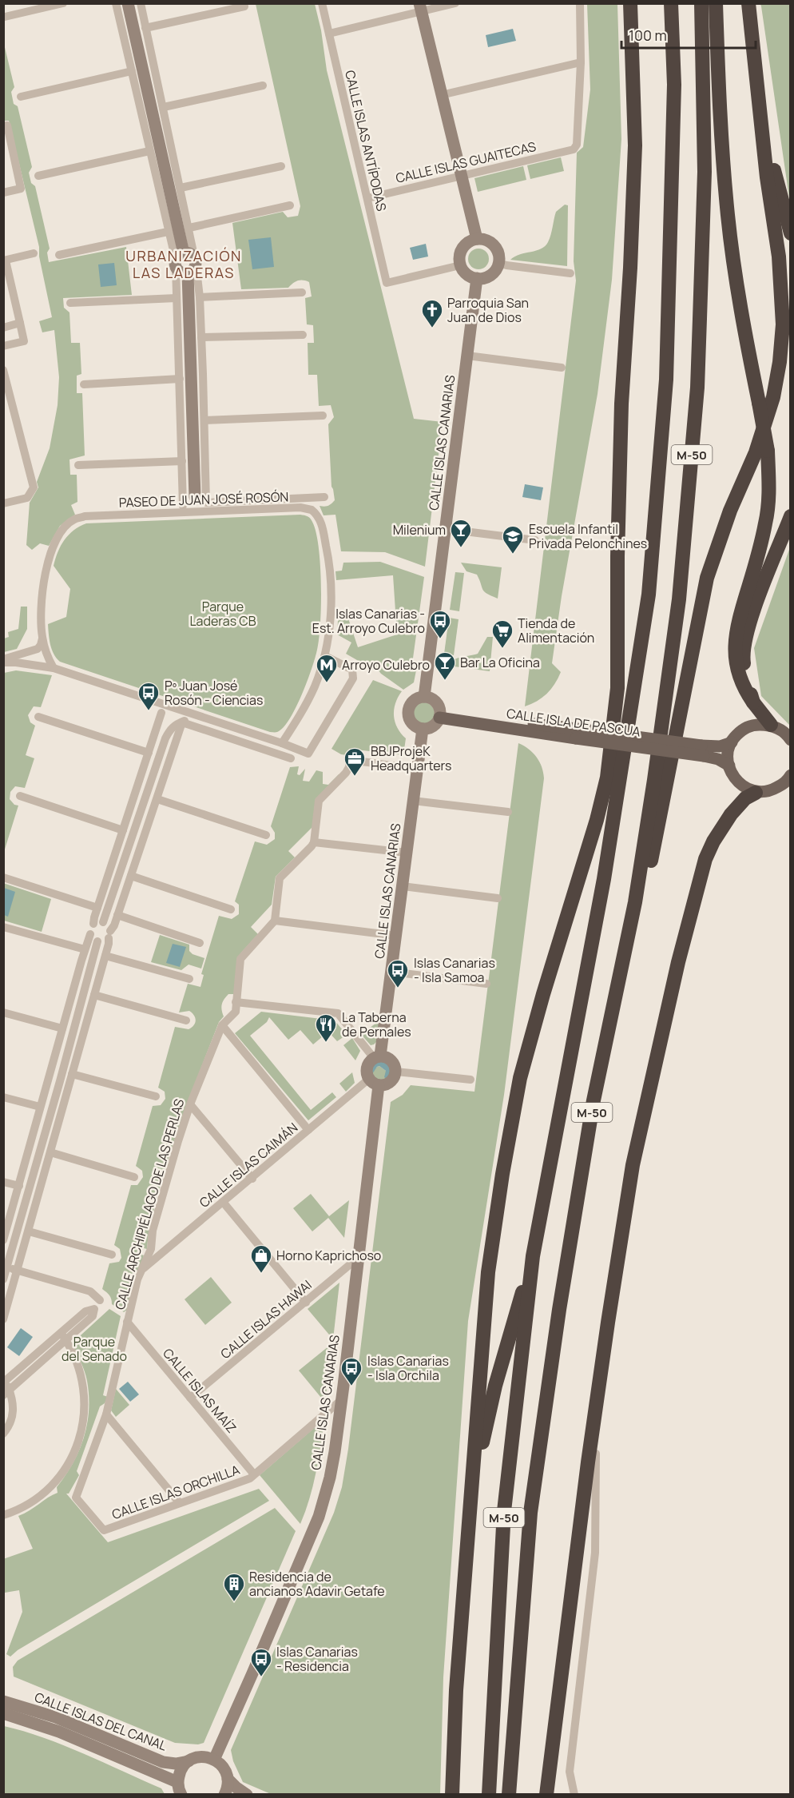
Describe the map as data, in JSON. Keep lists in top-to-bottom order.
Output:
{
  "streets": {
    "highway": ["M-50"],
    "main road": ["CALLE ISLA DE PASCUA"],
    "street": [
      "CALLE ISLAS ANTÍPODAS",
      "CALLE ISLAS GUAITECAS",
      "CALLE ISLAS CANARIAS",
      "PASEO DE JUAN JOSÉ ROSÓN",
      "CALLE ISLAS CAIMÁN",
      "CALLE ARCHIPIÉLAGO DE LAS PERLAS",
      "CALLE ISLAS HAWAI",
      "CALLE ISLAS MAÍZ",
      "CALLE ISLAS ORCHILLA",
      "CALLE ISLAS DEL CANAL"
    ]
  },
  "crossings": [
    ["CALLE ISLAS ANTÍPODAS", "CALLE ISLAS GUAITECAS"],
    ["CALLE ISLAS ANTÍPODAS", "CALLE ISLAS CANARIAS"],
    ["CALLE ISLAS CANARIAS", "CALLE ISLA DE PASCUA"],
    ["CALLE ISLAS CANARIAS", "CALLE ISLAS CAIMÁN"],
    ["CALLE ISLAS CANARIAS", "CALLE ISLAS HAWAI"],
    ["CALLE ISLAS CANARIAS", "CALLE ISLAS ORCHILLA"],
    ["CALLE ISLAS CANARIAS", "CALLE ISLAS DEL CANAL"],
    ["CALLE ISLAS CAIMÁN", "CALLE ARCHIPIÉLAGO DE LAS PERLAS"],
    ["CALLE ARCHIPIÉLAGO DE LAS PERLAS", "CALLE ISLAS MAÍZ"],
    ["CALLE ARCHIPIÉLAGO DE LAS PERLAS", "CALLE ISLAS ORCHILLA"],
    ["CALLE ISLAS HAWAI", "CALLE ISLAS MAÍZ"],
    ["CALLE ISLAS MAÍZ", "CALLE ISLAS ORCHILLA"]
  ],
  "districts": ["URBANIZACIÓN LAS LADERAS"],
  "parks": ["Parque Laderas CB", "Parque del Senado"],
  "places": {
    "church": ["Parroquia San Juan de Dios"],
    "bar": ["Milenium", "Bar La Oficina"],
    "school or university": ["Escuela Infantil Privada Pelonchines"],
    "bus stop": [
      "Islas Canarias - Est. Arroyo Culebro",
      "Pº Juan José Rosón - Ciencias",
      "Islas Canarias - Isla Samoa",
      "Islas Canarias - Isla Orchila",
      "Islas Canarias - Residencia"
    ],
    "supermarket": ["Tienda de Alimentación"],
    "metro station": ["Arroyo Culebro"],
    "office": ["BBJProjeK Headquarters"],
    "restaurant": ["La Taberna de Pernales"],
    "shop": ["Horno Kaprichoso"],
    "building": ["Residencia de ancianos Adavir Getafe"]
  },
  "scale_bar": "100 m"
}
